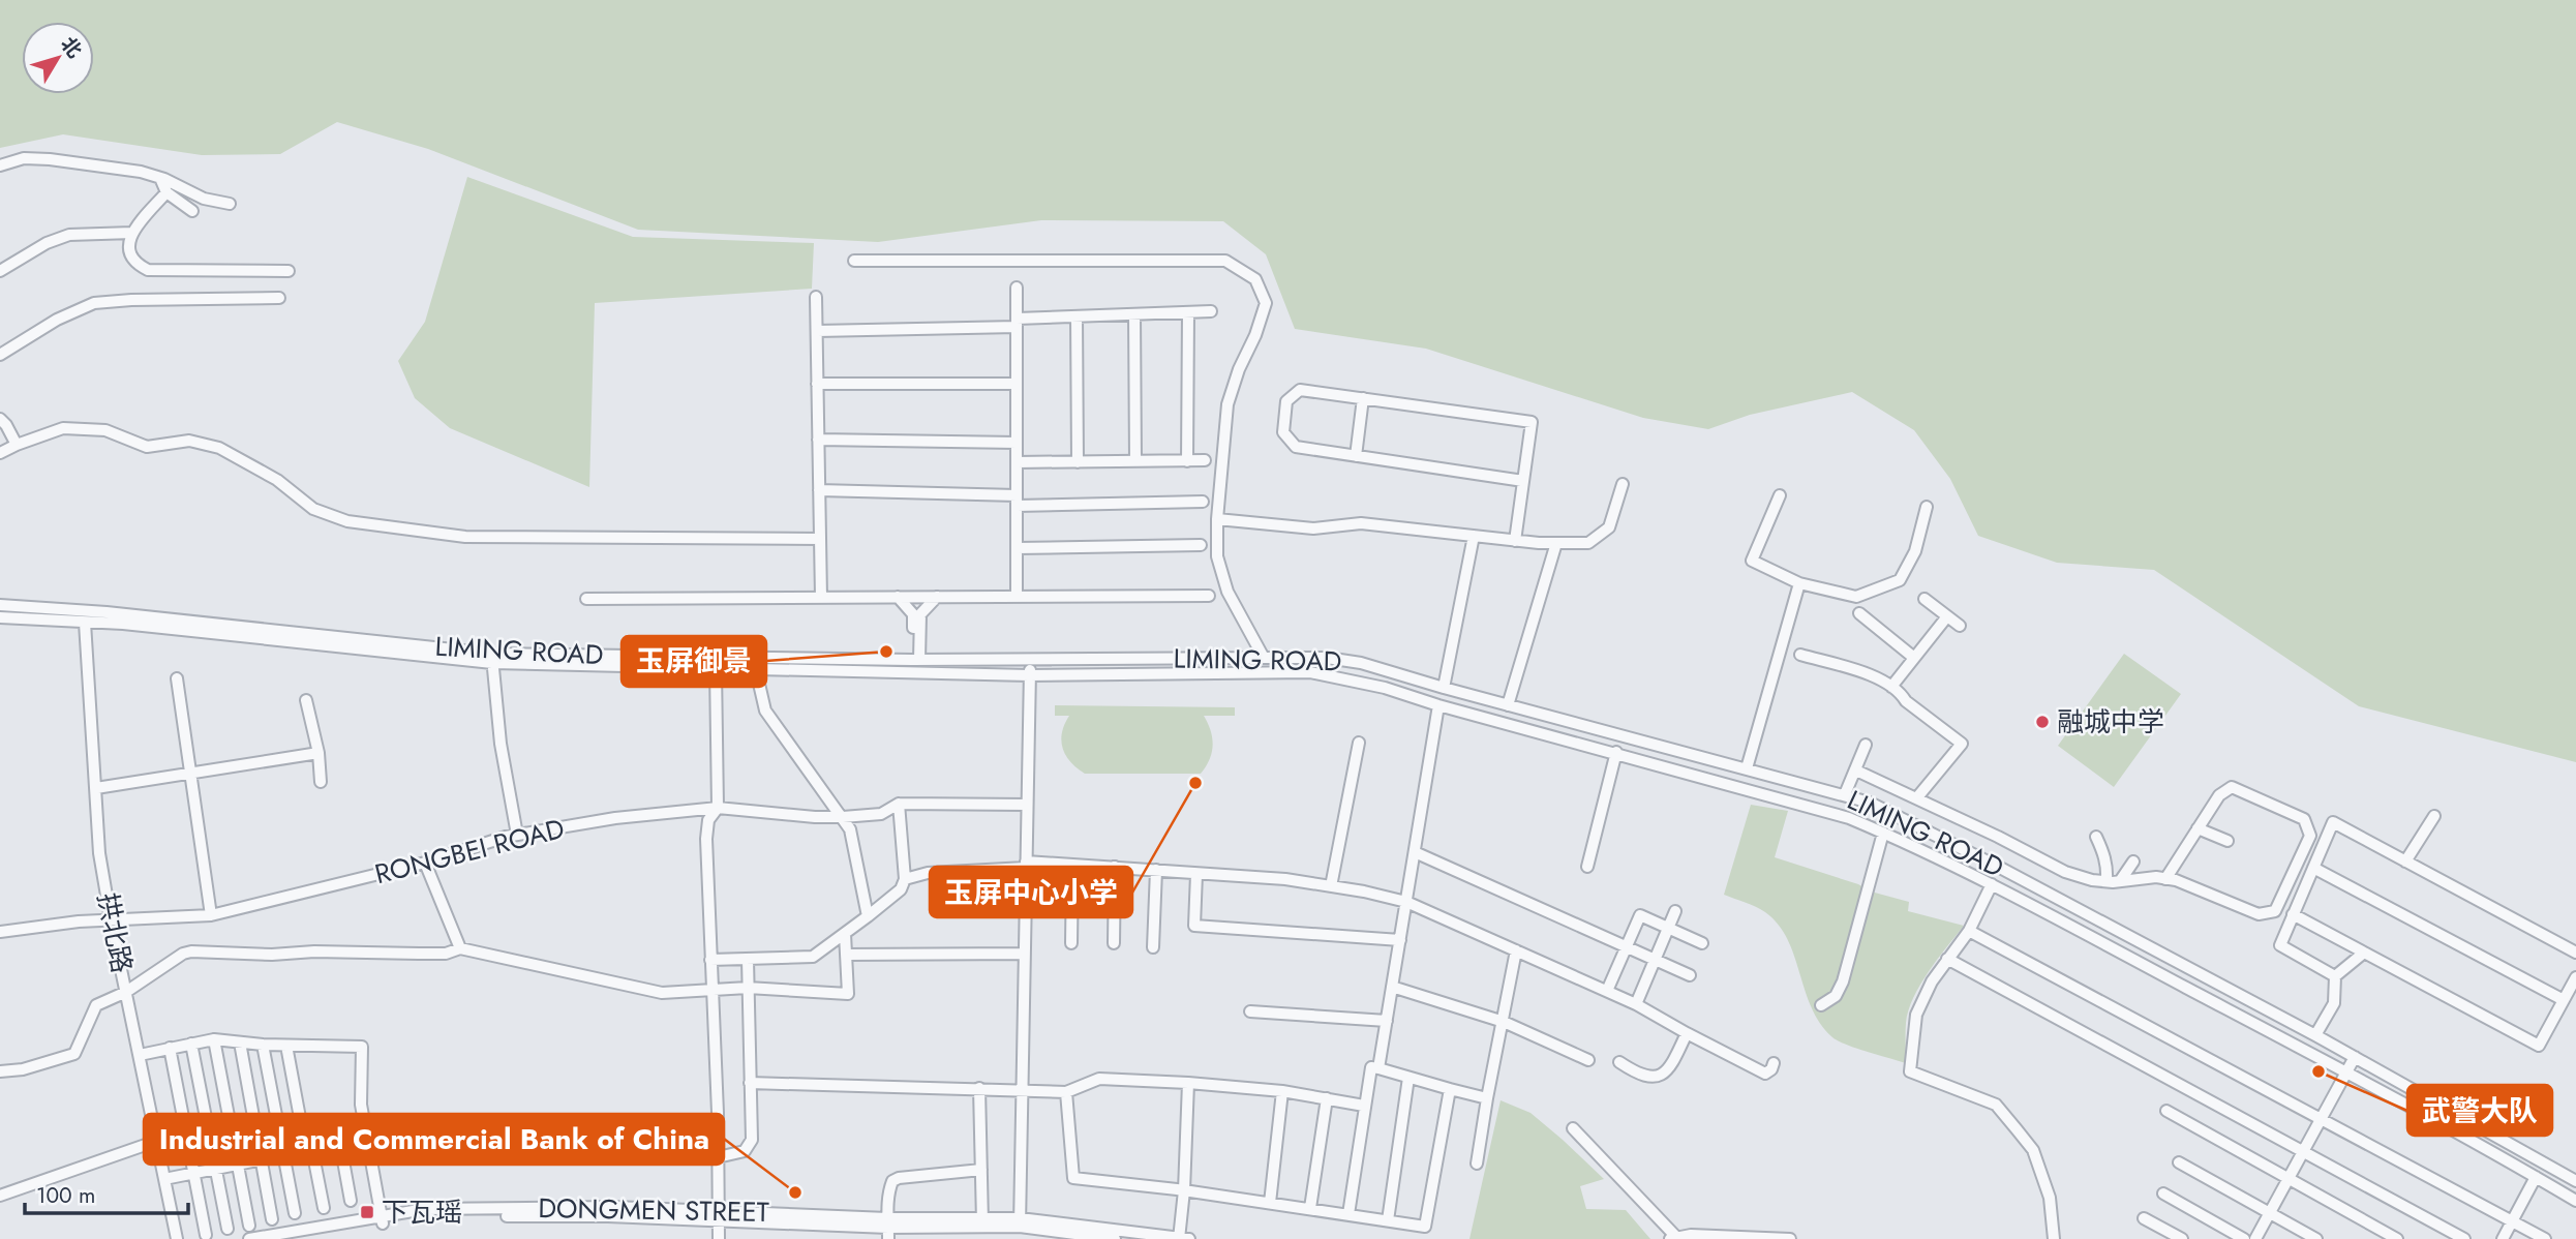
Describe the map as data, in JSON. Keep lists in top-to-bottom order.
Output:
{
  "streets": {
    "street": ["LIMING ROAD", "RONGBEI ROAD", "拱北路"]
  },
  "crossings": [
    ["LIMING ROAD", "拱北路"],
    ["RONGBEI ROAD", "拱北路"]
  ],
  "places": {
    "other": [
      "玉屏御景",
      "融城中学",
      "玉屏中心小学",
      "武警大队",
      "Industrial and Commercial Bank of China"
    ],
    "transit": ["下瓦瑶"]
  },
  "scale_bar": "100 m",
  "north": "top right"
}
